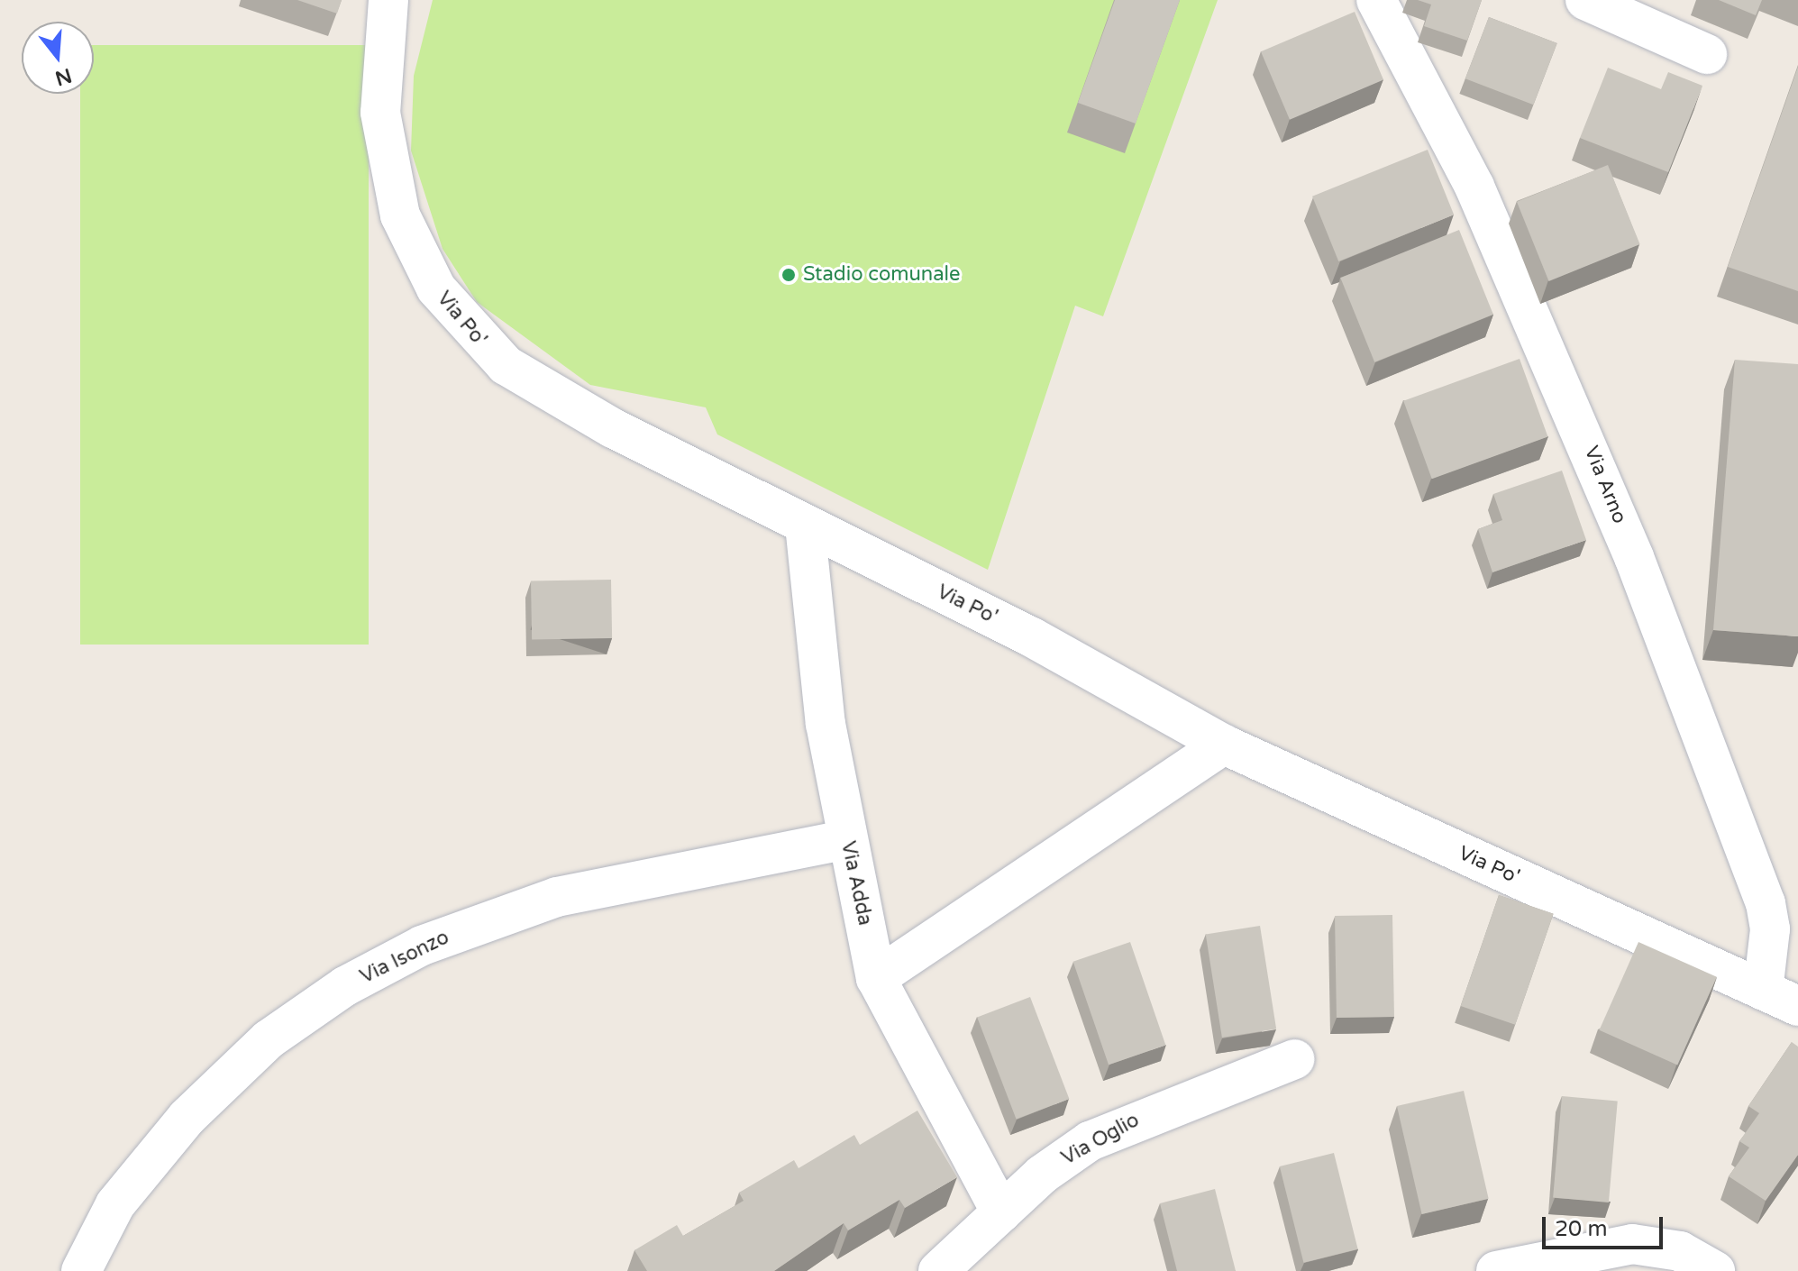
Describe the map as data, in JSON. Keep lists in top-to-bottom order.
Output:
{
  "streets": {
    "street": [
      "Via Po'",
      "Via Arno",
      "Via Adda",
      "Via Isonzo",
      "Via Oglio"
    ]
  },
  "crossings": [
    ["Via Po'", "Via Arno"],
    ["Via Po'", "Via Adda"],
    ["Via Adda", "Via Isonzo"],
    ["Via Adda", "Via Oglio"]
  ],
  "places": ["Stadio comunale"],
  "scale_bar": "20 m",
  "north": "bottom"
}
